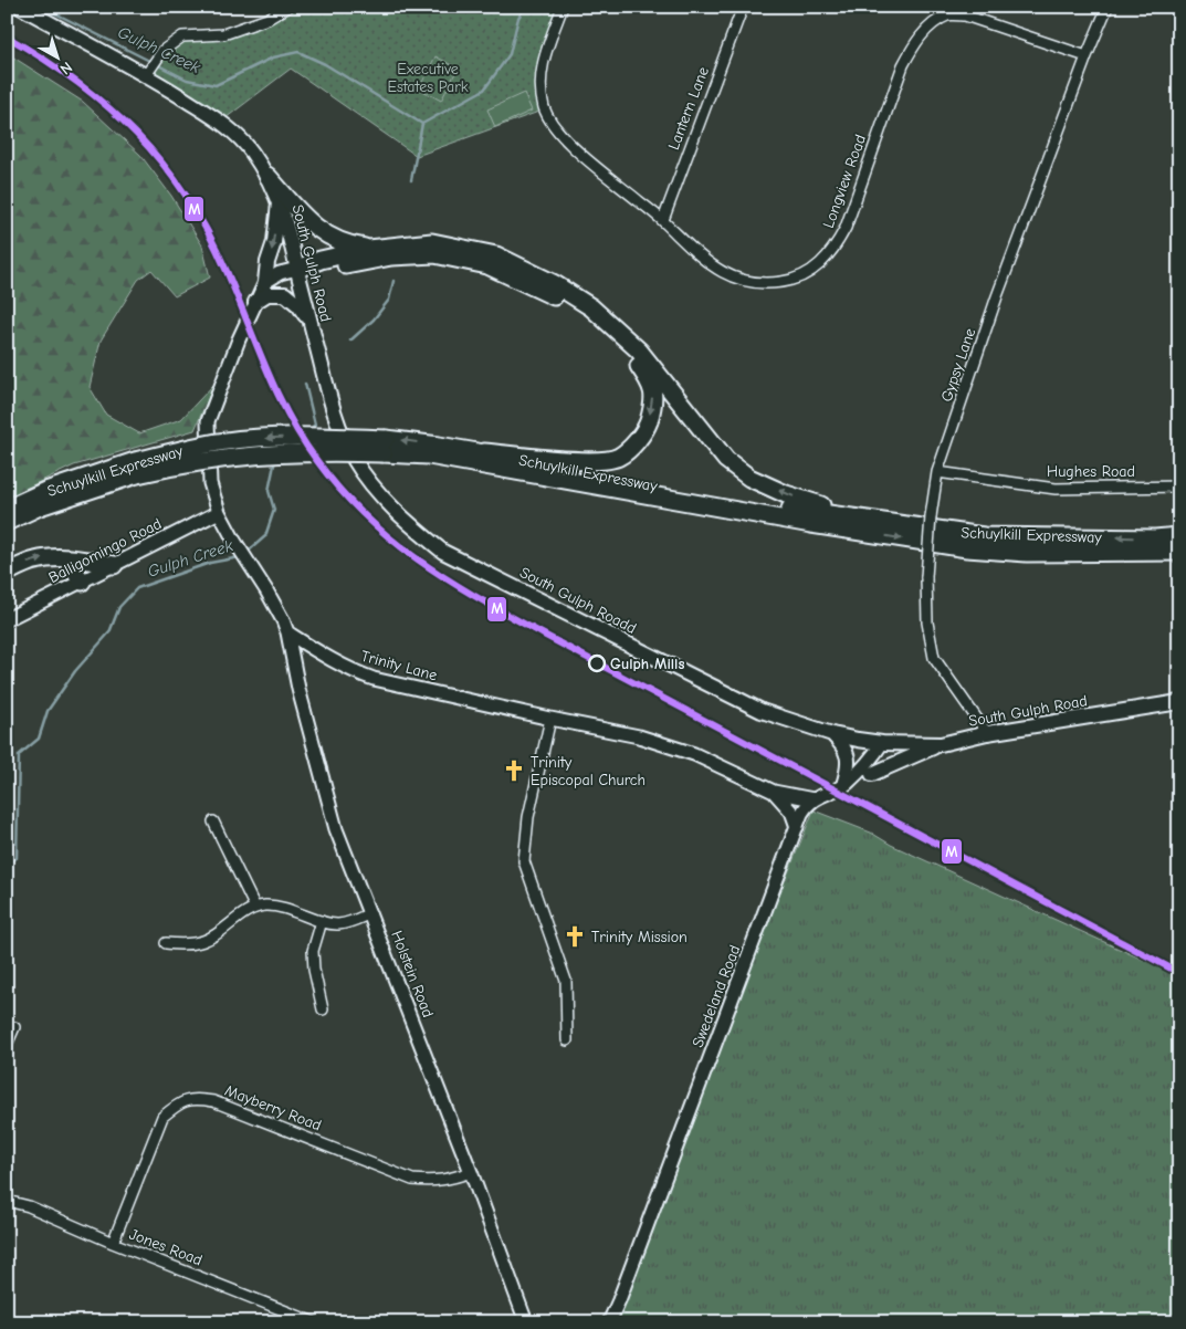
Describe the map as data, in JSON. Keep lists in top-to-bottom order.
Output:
{
  "streets": {
    "highway": ["Schuylkill Expressway"],
    "main road": [
      "South Gulph Road",
      "Balligomingo Road",
      "South Gulph Roadd",
      "Trinity Lane",
      "Holstein Road",
      "Swedeland Road"
    ],
    "street": [
      "Lantern Lane",
      "Longview Road",
      "Gypsy Lane",
      "Hughes Road",
      "Mayberry Road",
      "Jones Road"
    ]
  },
  "crossings": [
    ["Lantern Lane", "Longview Road"],
    ["Longview Road", "Gypsy Lane"],
    ["South Gulph Road", "Gypsy Lane"],
    ["South Gulph Road", "South Gulph Roadd"],
    ["Gypsy Lane", "Hughes Road"],
    ["Trinity Lane", "Holstein Road"],
    ["Trinity Lane", "Swedeland Road"],
    ["Holstein Road", "Mayberry Road"],
    ["Mayberry Road", "Jones Road"]
  ],
  "water": ["Gulph Creek"],
  "parks": ["Executive Estates Park"],
  "places": {
    "other": ["Gulph Mills"],
    "church": ["Trinity Episcopal Church", "Trinity Mission"]
  },
  "lines": ["transit line M"],
  "north": "bottom right"
}
